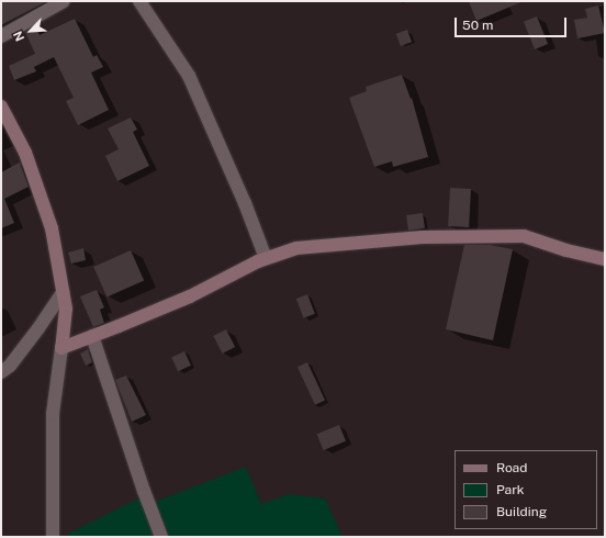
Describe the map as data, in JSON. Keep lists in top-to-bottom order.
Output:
{
  "legend": ["Road", "Park", "Building"],
  "scale_bar": "50 m",
  "north": "bottom left"
}
